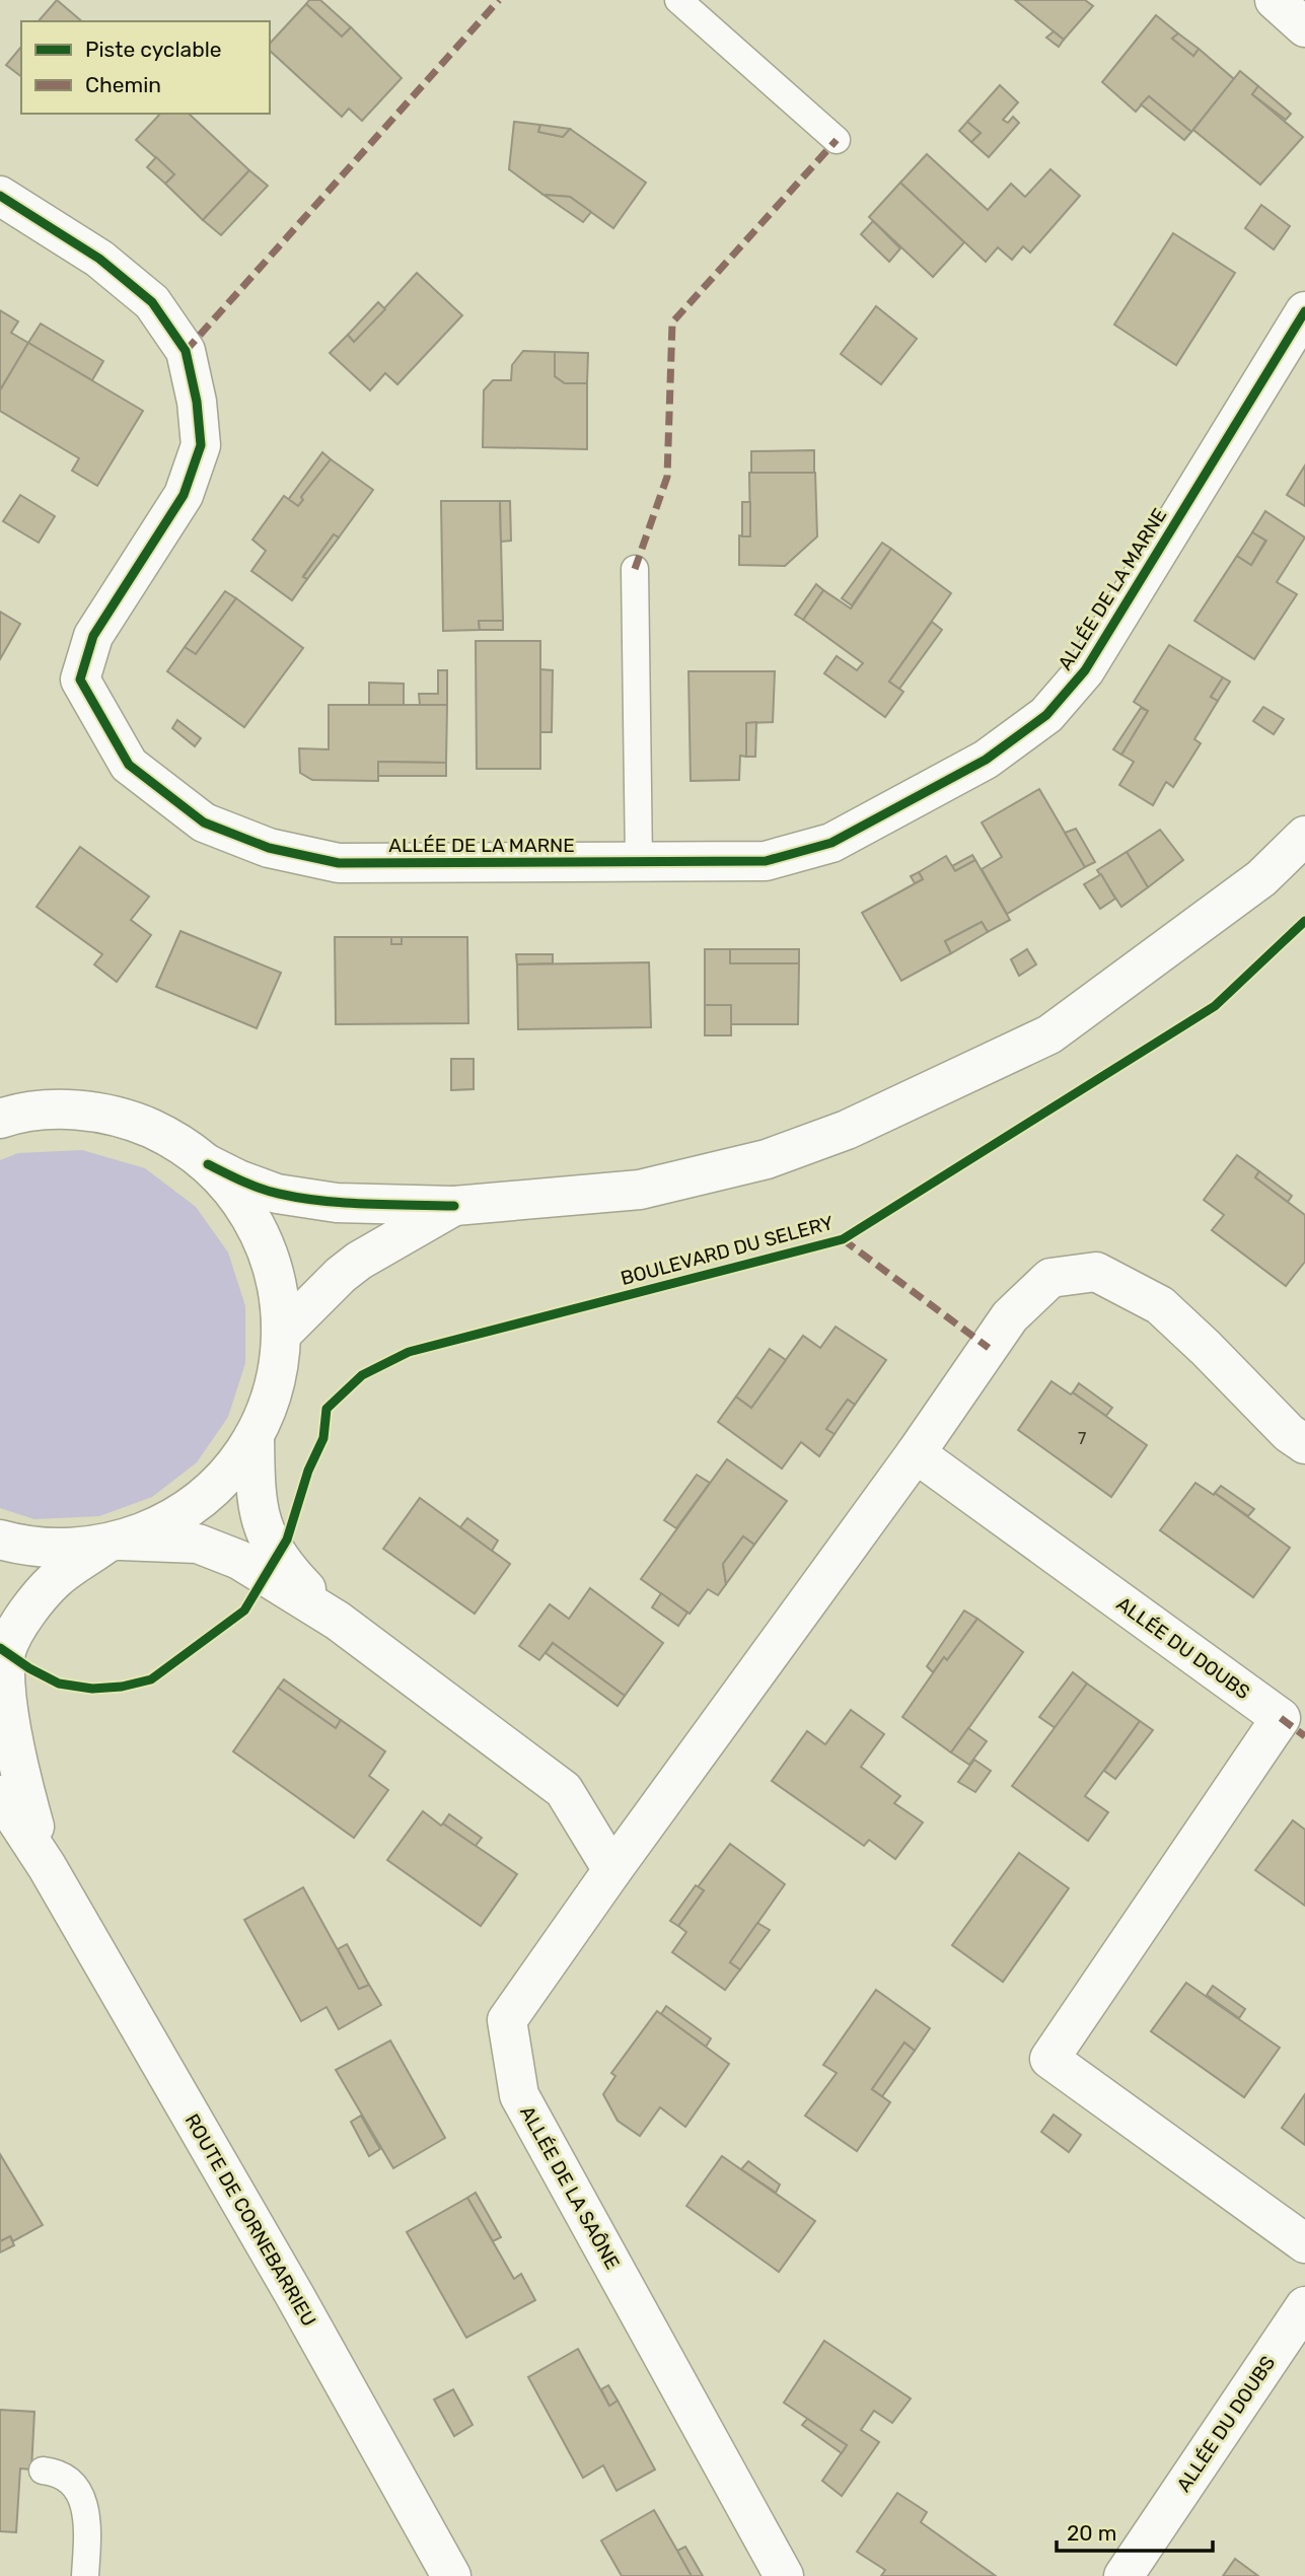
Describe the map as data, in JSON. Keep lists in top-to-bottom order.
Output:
{
  "streets": {
    "street": [
      "ALLÉE DE LA MARNE",
      "ALLÉE DU DOUBS",
      "ALLÉE DE LA SAÔNE",
      "ROUTE DE CORNEBARRIEU"
    ],
    "cycle path": ["BOULEVARD DU SELERY"]
  },
  "house_numbers": ["7"],
  "legend": ["Piste cyclable", "Chemin"],
  "scale_bar": "20 m"
}
